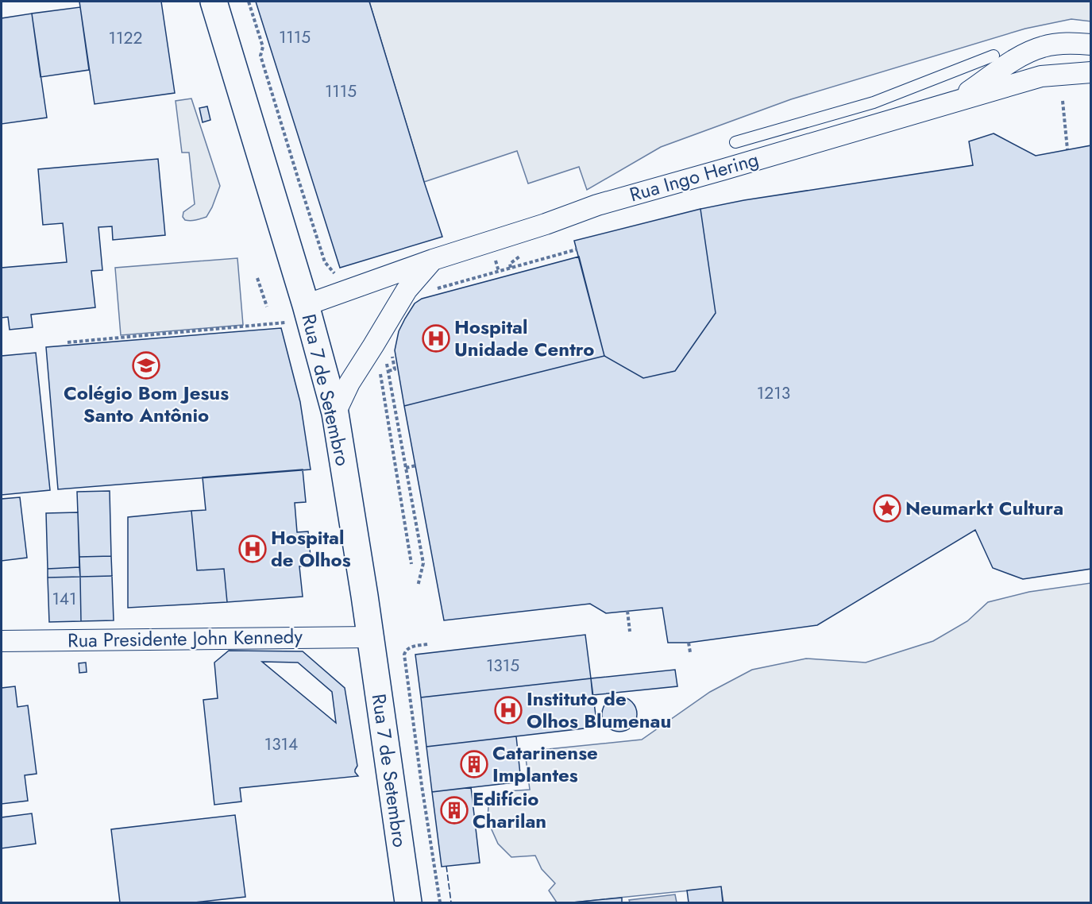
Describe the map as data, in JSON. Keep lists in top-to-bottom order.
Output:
{
  "streets": {
    "main road": ["Rua 7 de Setembro"],
    "street": ["Rua Ingo Hering", "Rua Presidente John Kennedy"]
  },
  "crossings": [
    ["Rua Ingo Hering", "Rua 7 de Setembro"],
    ["Rua 7 de Setembro", "Rua Presidente John Kennedy"]
  ],
  "places": {
    "hospital": ["Hospital Unidade Centro", "Hospital de Olhos", "Instituto de Olhos Blumenau"],
    "school or university": ["Colégio Bom Jesus Santo Antônio"],
    "place": ["Neumarkt Cultura"],
    "building": ["Catarinense Implantes", "Edifício Charilan"]
  },
  "house_numbers": [
    "1115",
    "1122",
    "1115",
    "1213",
    "141",
    "1315",
    "1314"
  ]
}
